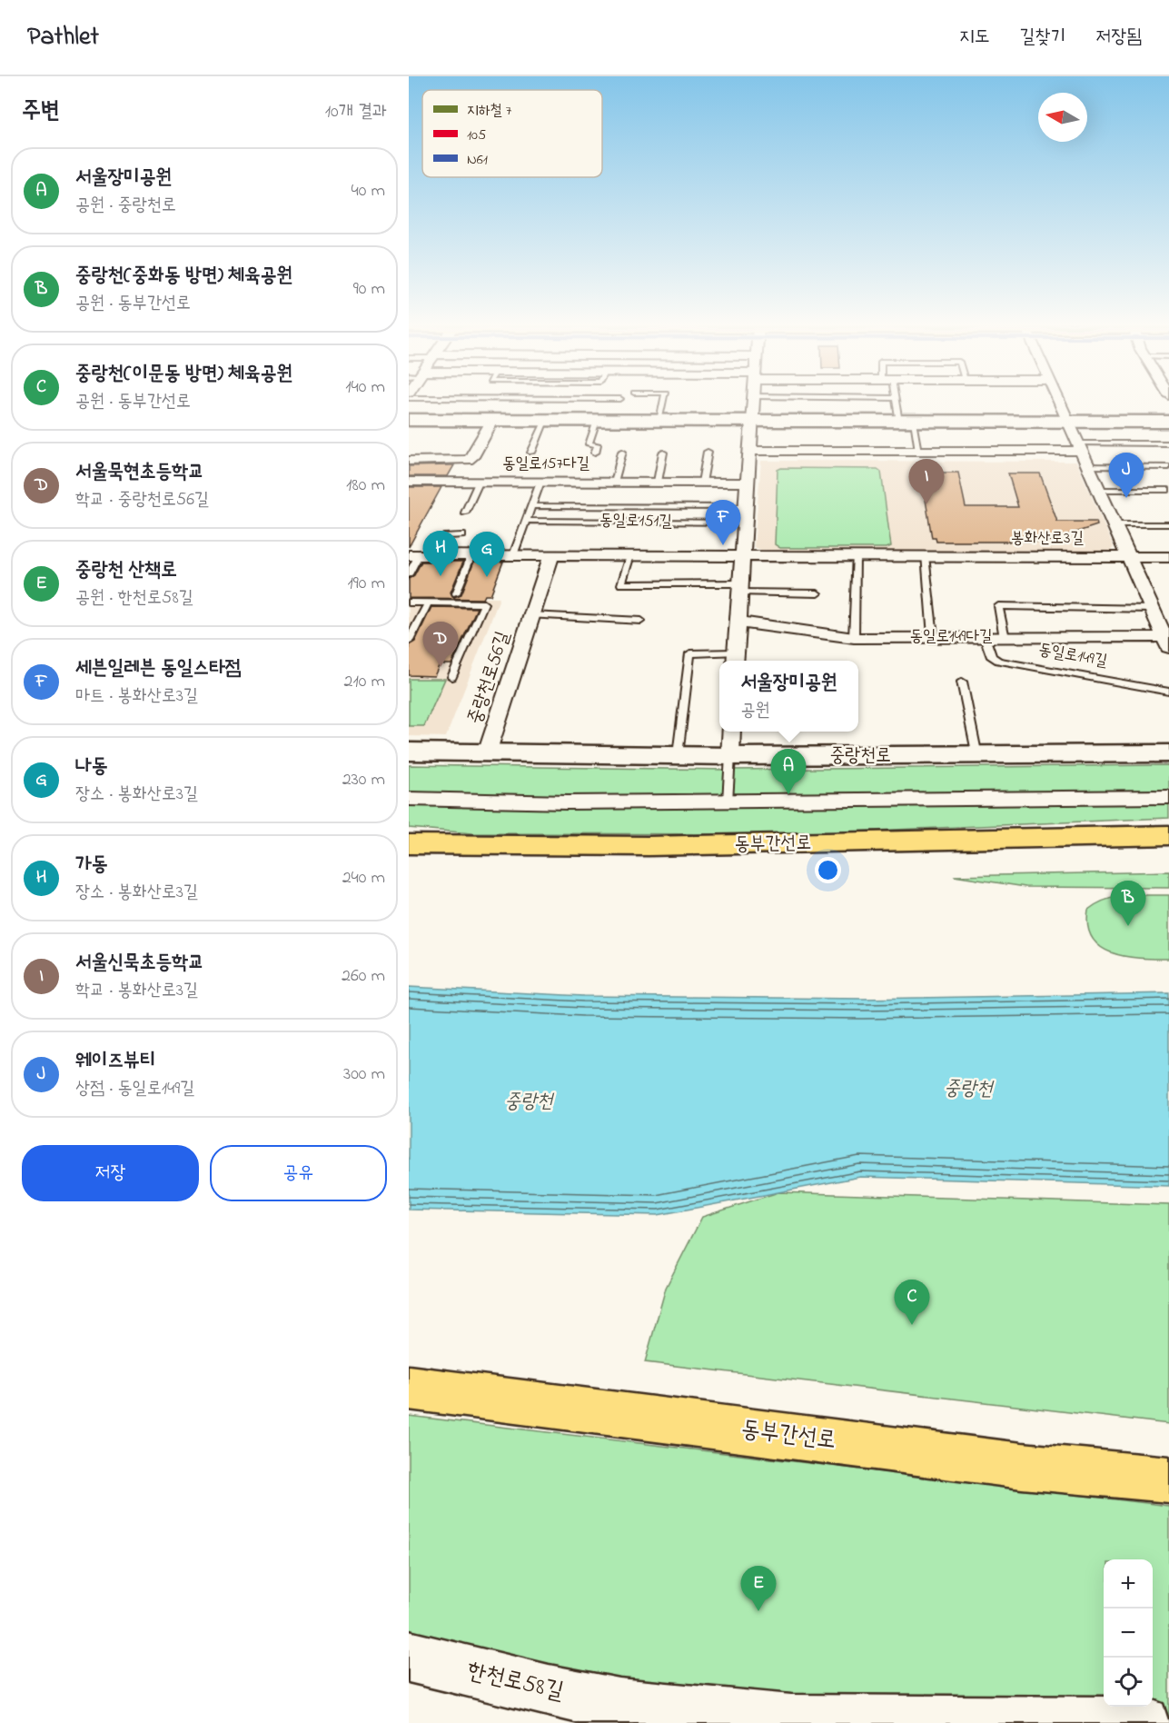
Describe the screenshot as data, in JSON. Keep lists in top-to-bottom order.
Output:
{
  "streets": {
    "main road": ["동부간선로"],
    "street": [
      "동일로157다길",
      "봉화산로3길",
      "동일로149다길",
      "중랑천로56길",
      "중랑천로",
      "한천로58길"
    ],
    "lane": ["동일로151길", "동일로149길"]
  },
  "crossings": [
    ["봉화산로3길", "중랑천로56길"],
    ["동일로149다길", "동일로149길"],
    ["중랑천로56길", "중랑천로"]
  ],
  "water": ["중랑천"],
  "legend": ["지하철 7", "105", "N61"],
  "north": "left",
  "page": {
    "header": "Pathlet",
    "nav": ["지도", "길찾기", "저장됨"],
    "heading": ["주변", "10개 결과"],
    "list": [
      {
        "mark": "A",
        "name": "서울장미공원",
        "note": "공원 · 중랑천로",
        "value": "40 m"
      },
      {
        "mark": "B",
        "name": "중랑천(중화동 방면) 체육공원",
        "note": "공원 · 동부간선로",
        "value": "90 m"
      },
      {
        "mark": "C",
        "name": "중랑천(이문동 방면) 체육공원",
        "note": "공원 · 동부간선로",
        "value": "140 m"
      },
      {
        "mark": "D",
        "name": "서울묵현초등학교",
        "note": "학교 · 중랑천로56길",
        "value": "180 m"
      },
      {
        "mark": "E",
        "name": "중랑천 산책로",
        "note": "공원 · 한천로58길",
        "value": "190 m"
      },
      {
        "mark": "F",
        "name": "세븐일레븐 동일스타점",
        "note": "마트 · 봉화산로3길",
        "value": "210 m"
      },
      {
        "mark": "G",
        "name": "나동",
        "note": "장소 · 봉화산로3길",
        "value": "230 m"
      },
      {
        "mark": "H",
        "name": "가동",
        "note": "장소 · 봉화산로3길",
        "value": "240 m"
      },
      {
        "mark": "I",
        "name": "서울신묵초등학교",
        "note": "학교 · 봉화산로3길",
        "value": "260 m"
      },
      {
        "mark": "J",
        "name": "웨이즈뷰티",
        "note": "상점 · 동일로149길",
        "value": "300 m"
      }
    ],
    "pins": [
      "J",
      "I",
      "F",
      "H",
      "G",
      "D",
      "A",
      "B",
      "C",
      "E"
    ],
    "popup": ["서울장미공원", "공원"],
    "buttons": ["저장", "공유"],
    "map_buttons": ["+", "−"]
  }
}
